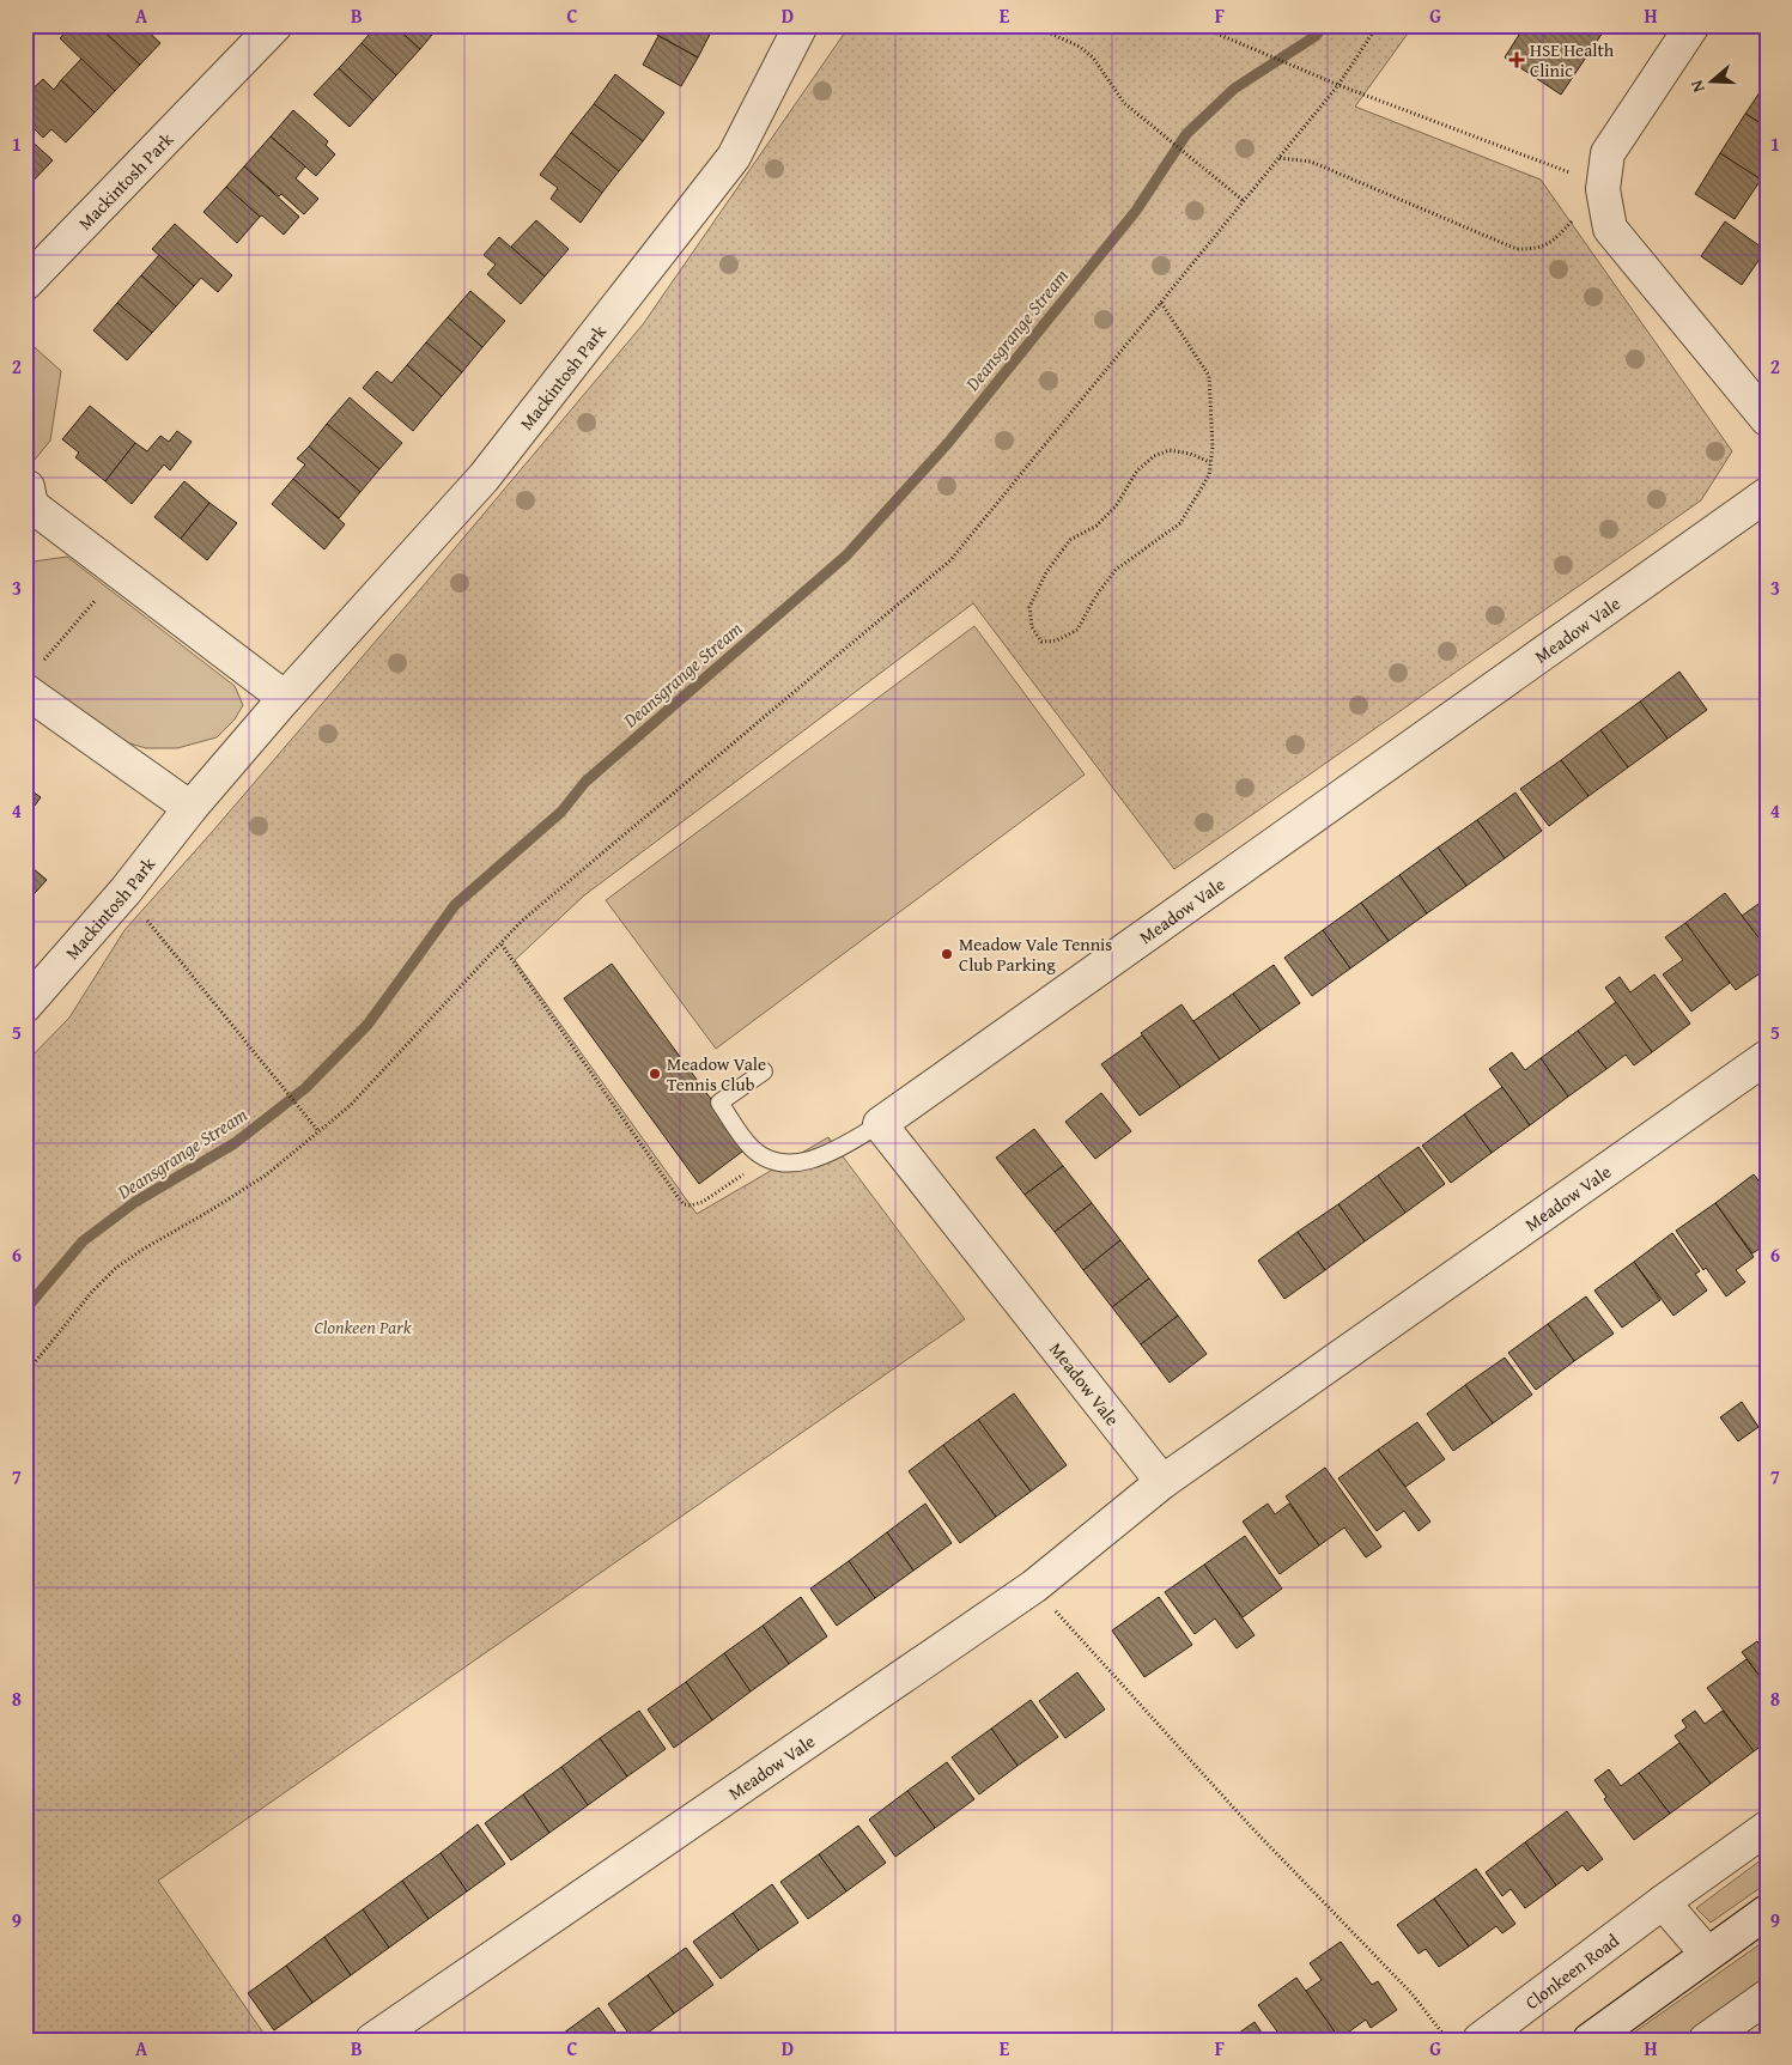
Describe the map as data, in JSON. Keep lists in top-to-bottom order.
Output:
{
  "streets": {
    "street": ["Mackintosh Park", "Meadow Vale", "Clonkeen Road"]
  },
  "water": ["Deansgrange Stream"],
  "parks": ["Clonkeen Park"],
  "places": {
    "health": ["HSE Health Clinic"],
    "other": ["Meadow Vale Tennis Club Parking", "Meadow Vale Tennis Club"]
  },
  "north": "left",
  "grid": {
    "columns": [
      "A",
      "B",
      "C",
      "D",
      "E",
      "F",
      "G",
      "H"
    ],
    "rows": [
      "1",
      "2",
      "3",
      "4",
      "5",
      "6",
      "7",
      "8",
      "9"
    ]
  }
}
